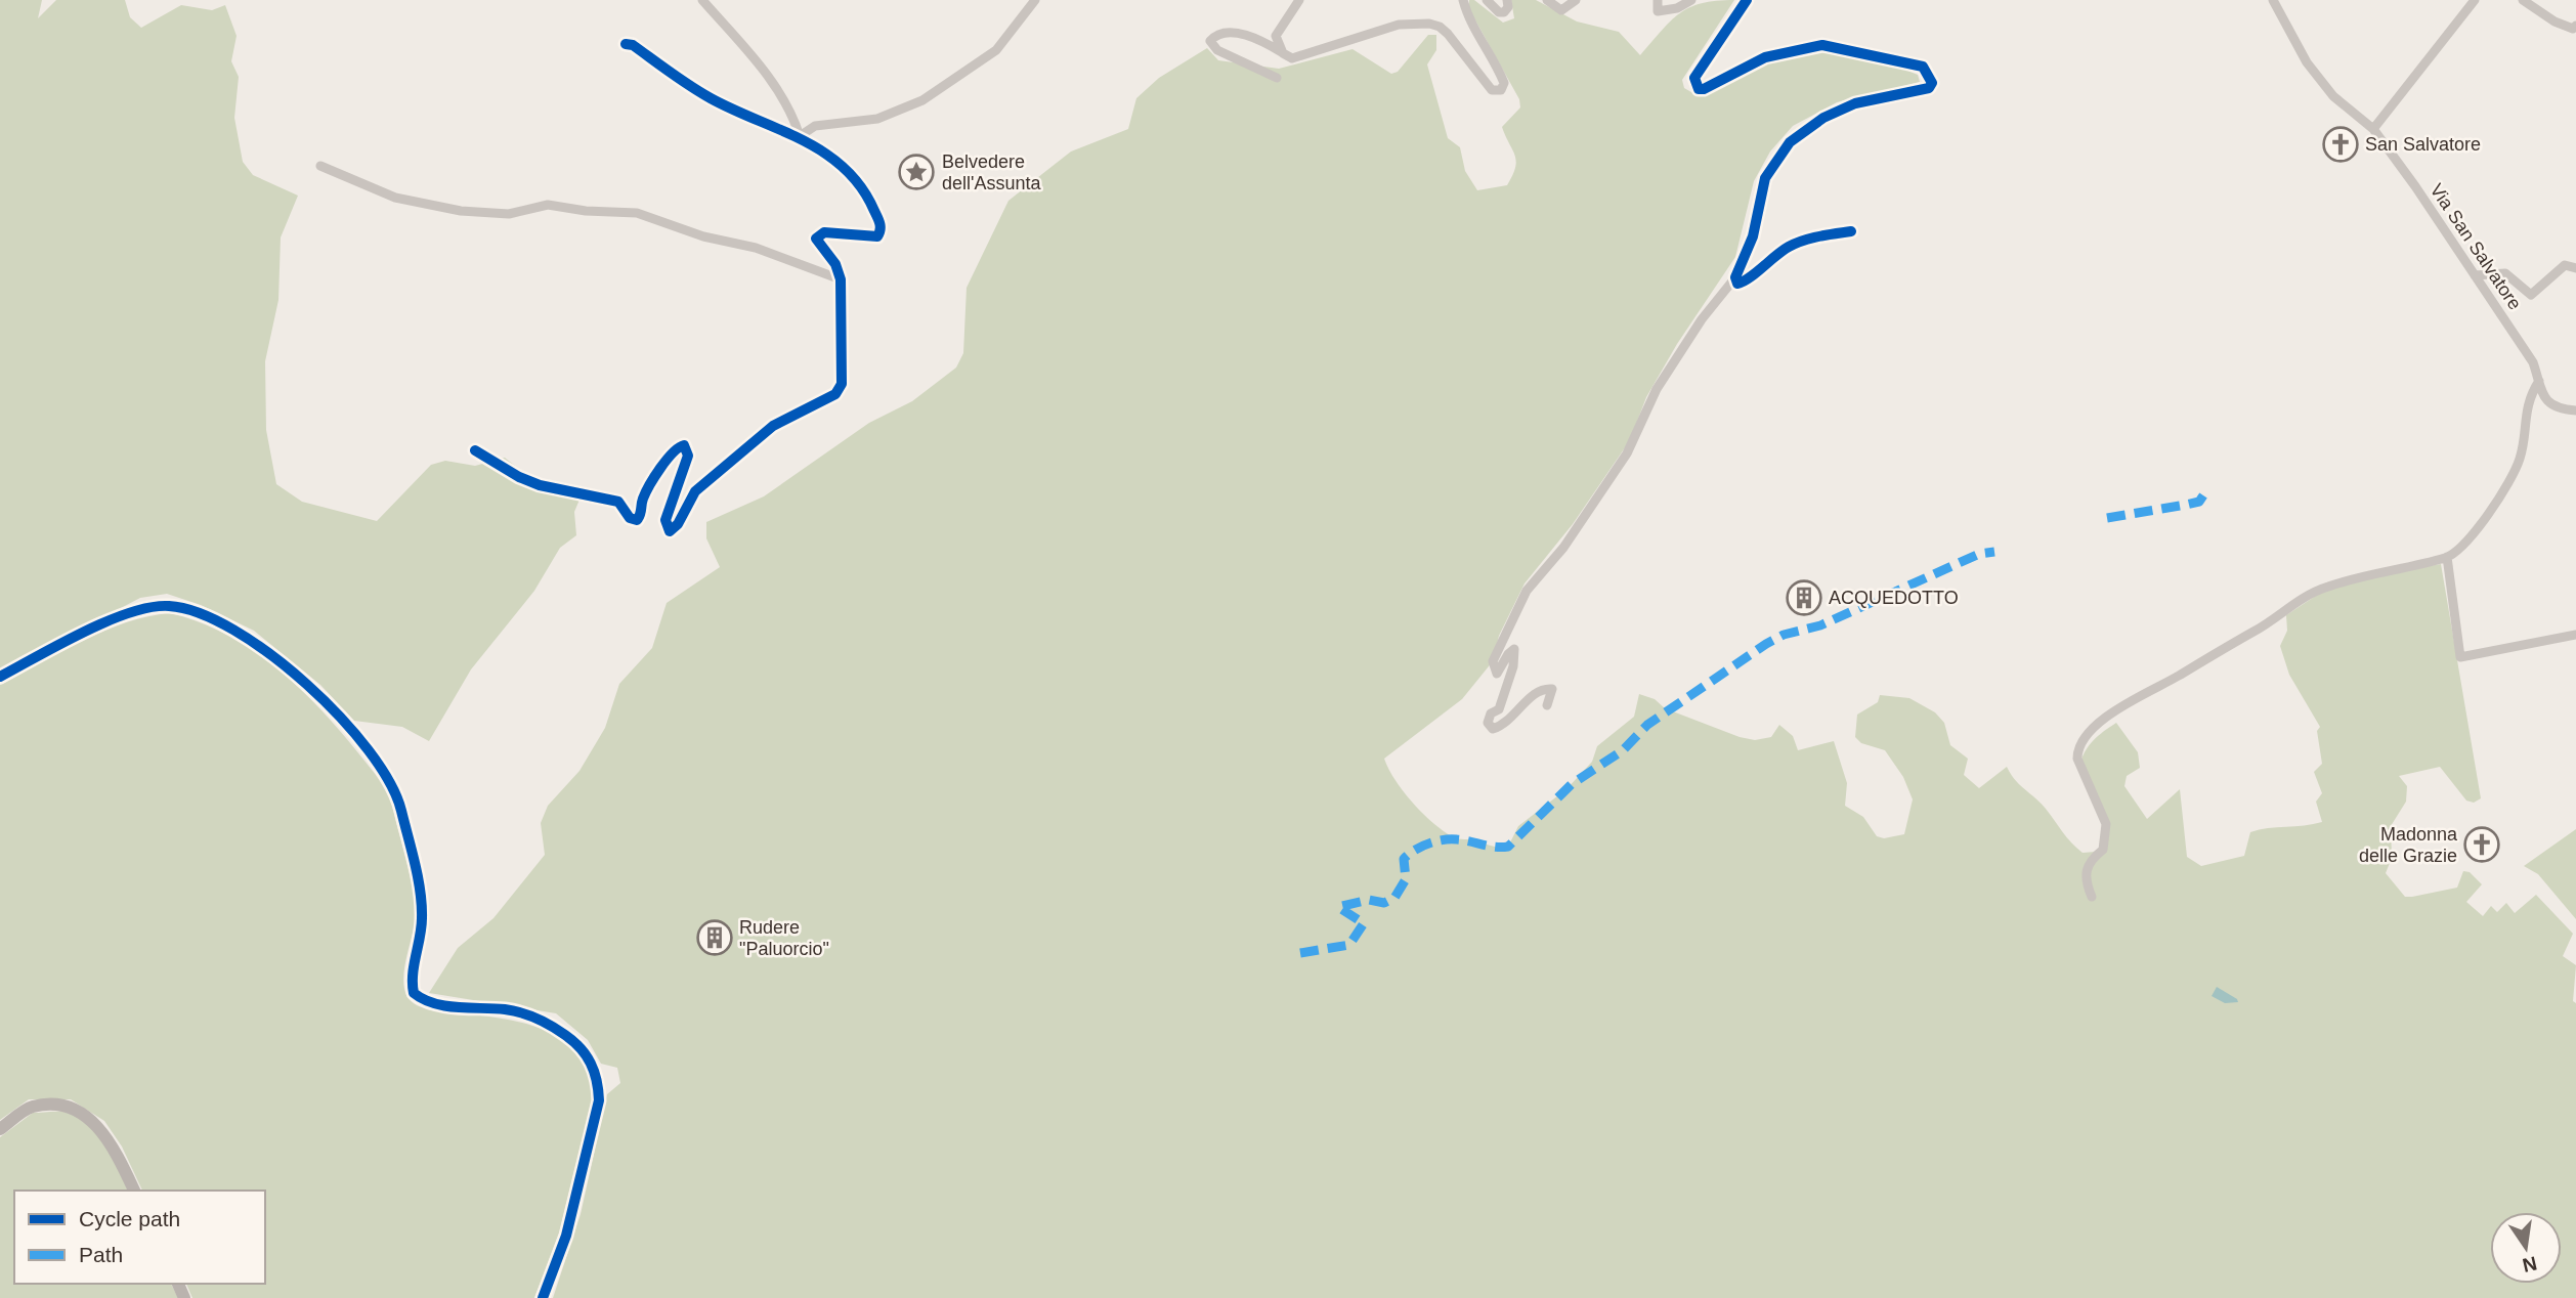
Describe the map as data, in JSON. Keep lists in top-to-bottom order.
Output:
{
  "streets": {
    "street": ["Via San Salvatore"]
  },
  "places": {
    "church": ["San Salvatore", "Madonna delle Grazie"],
    "place": ["Belvedere dell'Assunta"],
    "building": ["ACQUEDOTTO", "Rudere \"Paluorcio\""]
  },
  "legend": ["Cycle path", "Path"],
  "north": "bottom"
}
